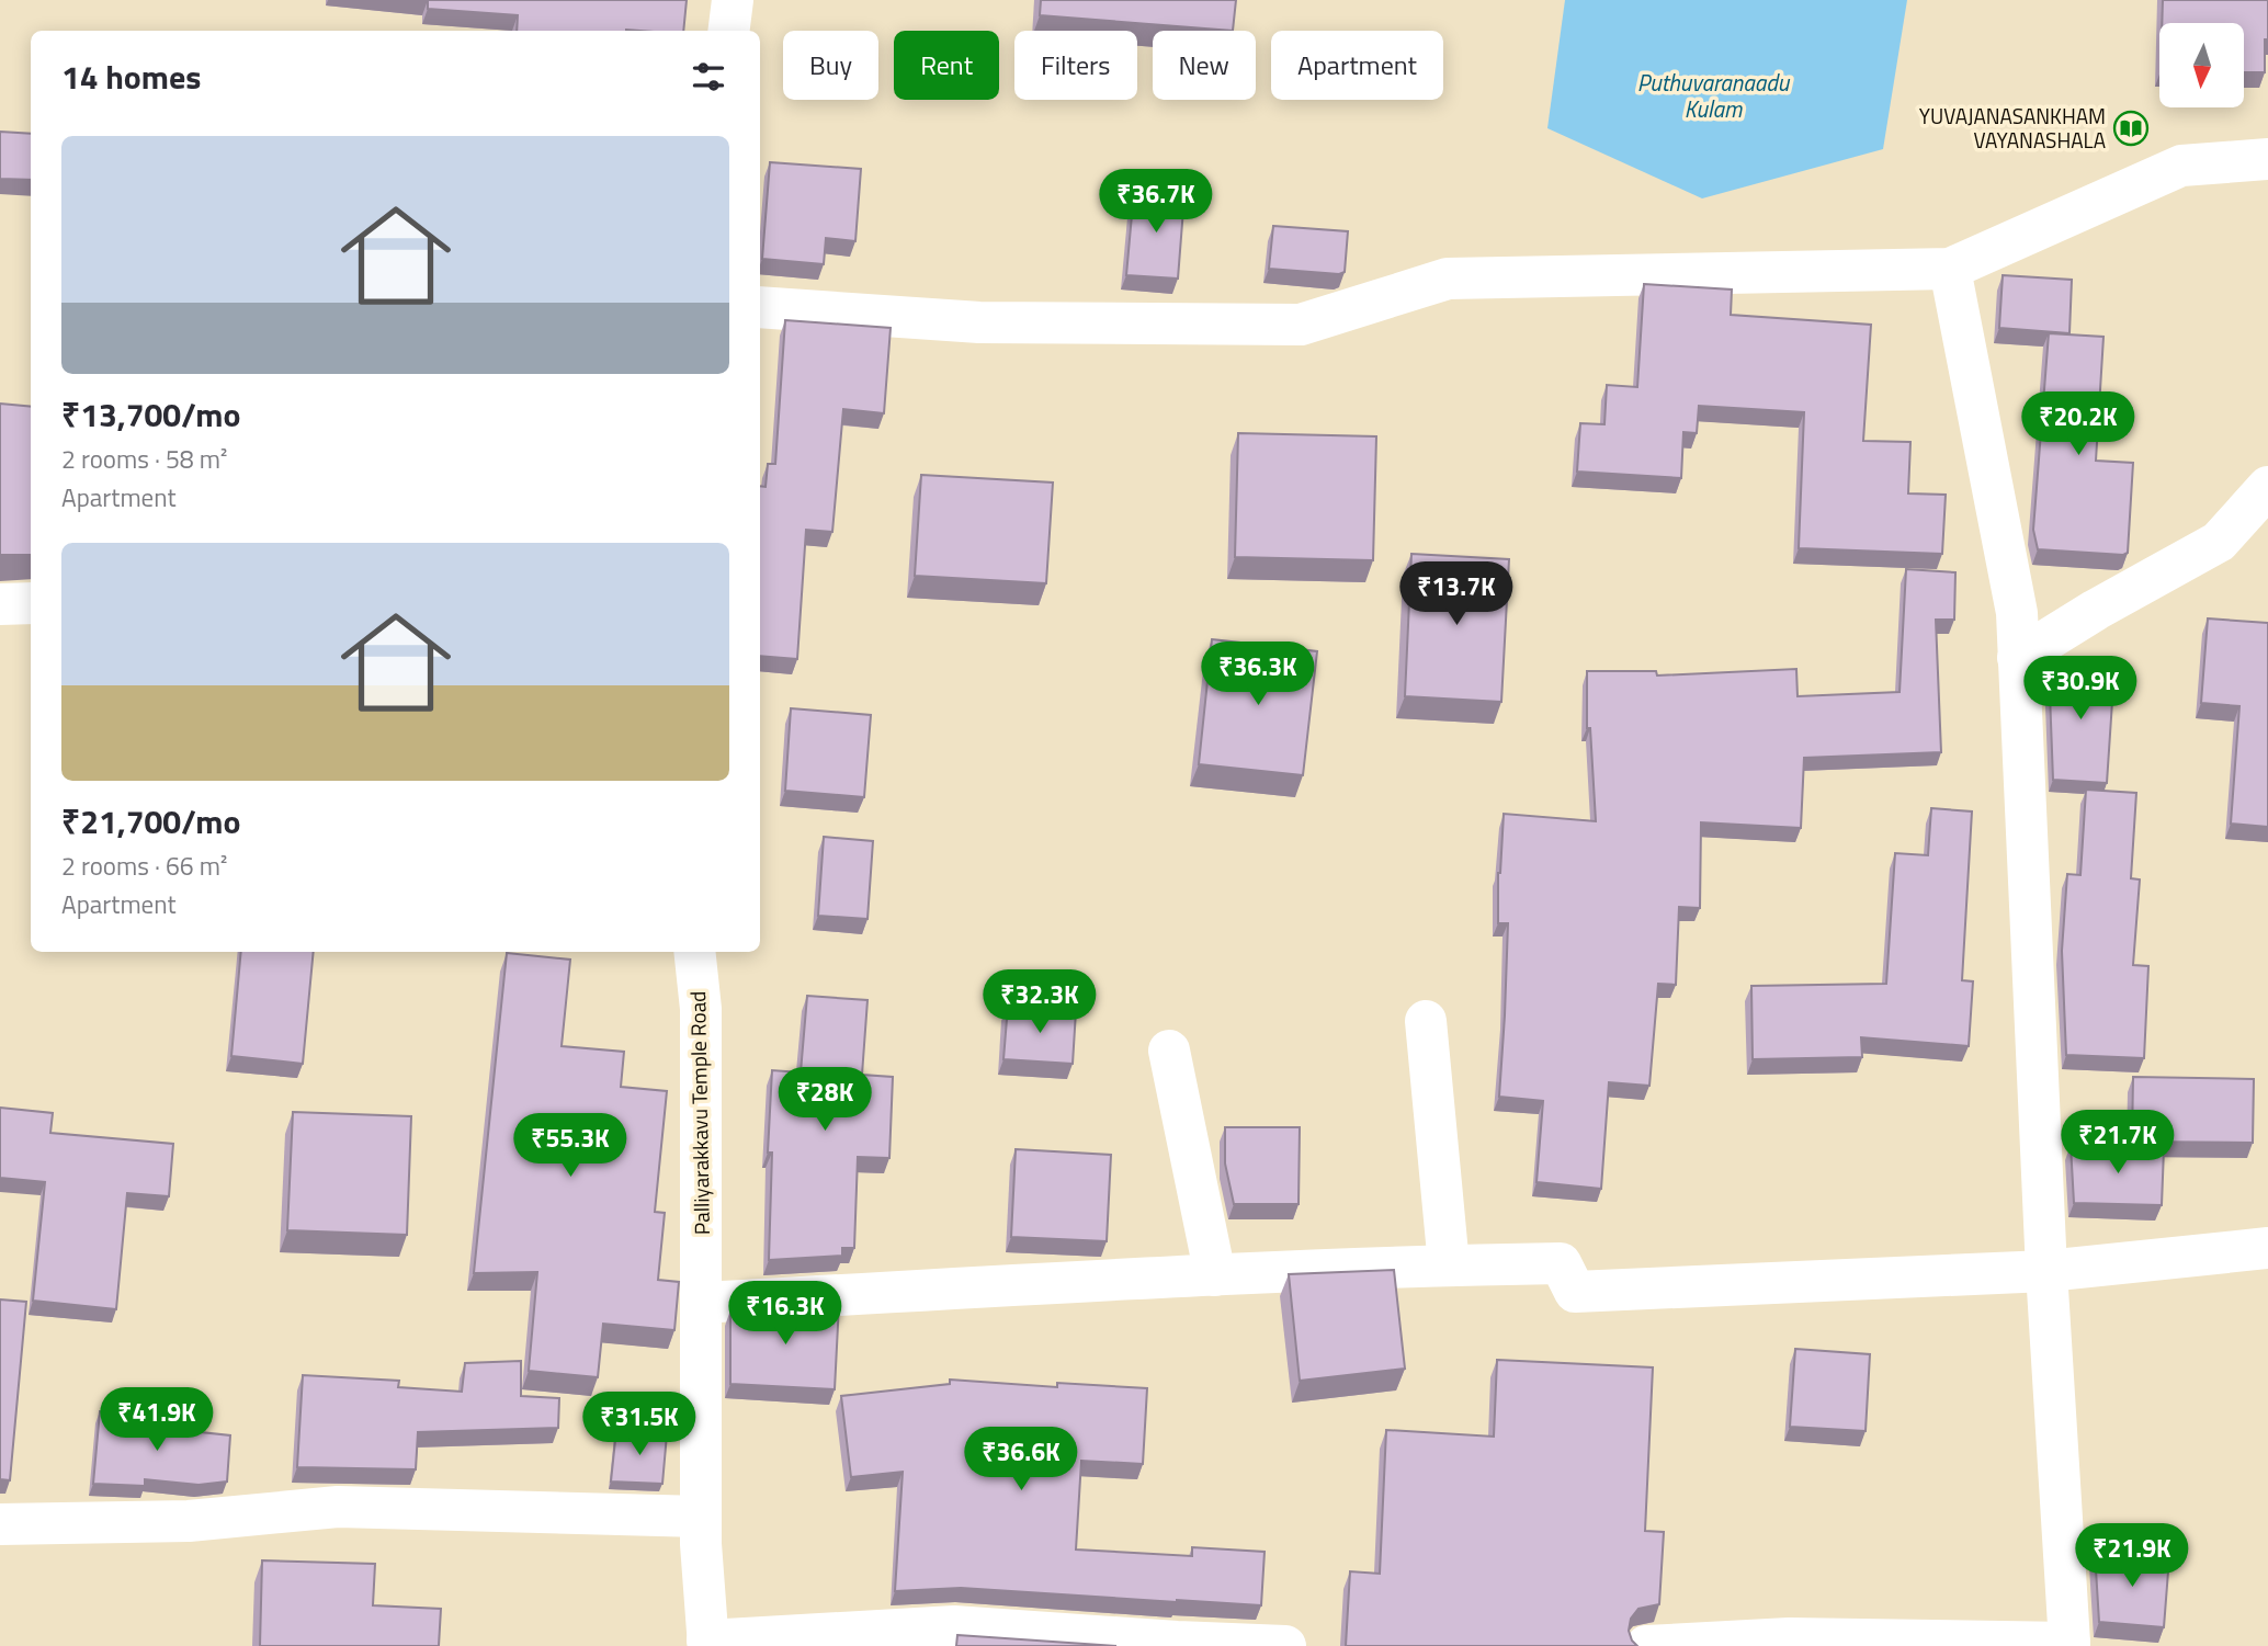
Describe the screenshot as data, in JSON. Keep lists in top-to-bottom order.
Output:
{
  "streets": {
    "street": ["Palliyarakkavu Temple Road"]
  },
  "water": ["Puthuvaranaadu Kulam"],
  "places": {
    "library": ["YUVAJANASANKHAM VAYANASHALA"]
  },
  "north": "bottom",
  "page": {
    "chip": [
      "Buy",
      "Rent",
      "Filters",
      "New",
      "Apartment"
    ],
    "heading": "14 homes",
    "list": [
      {
        "name": "₹13,700/mo",
        "note": "2 rooms · 58 m² · Apartment"
      },
      {
        "name": "₹21,700/mo",
        "note": "2 rooms · 66 m² · Apartment"
      }
    ],
    "price": [
      "₹36.7K",
      "₹20.2K",
      "₹13.7K",
      "₹36.3K",
      "₹30.9K",
      "₹32.3K",
      "₹28K",
      "₹21.7K",
      "₹55.3K",
      "₹16.3K",
      "₹41.9K",
      "₹31.5K",
      "₹36.6K",
      "₹21.9K"
    ]
  }
}
